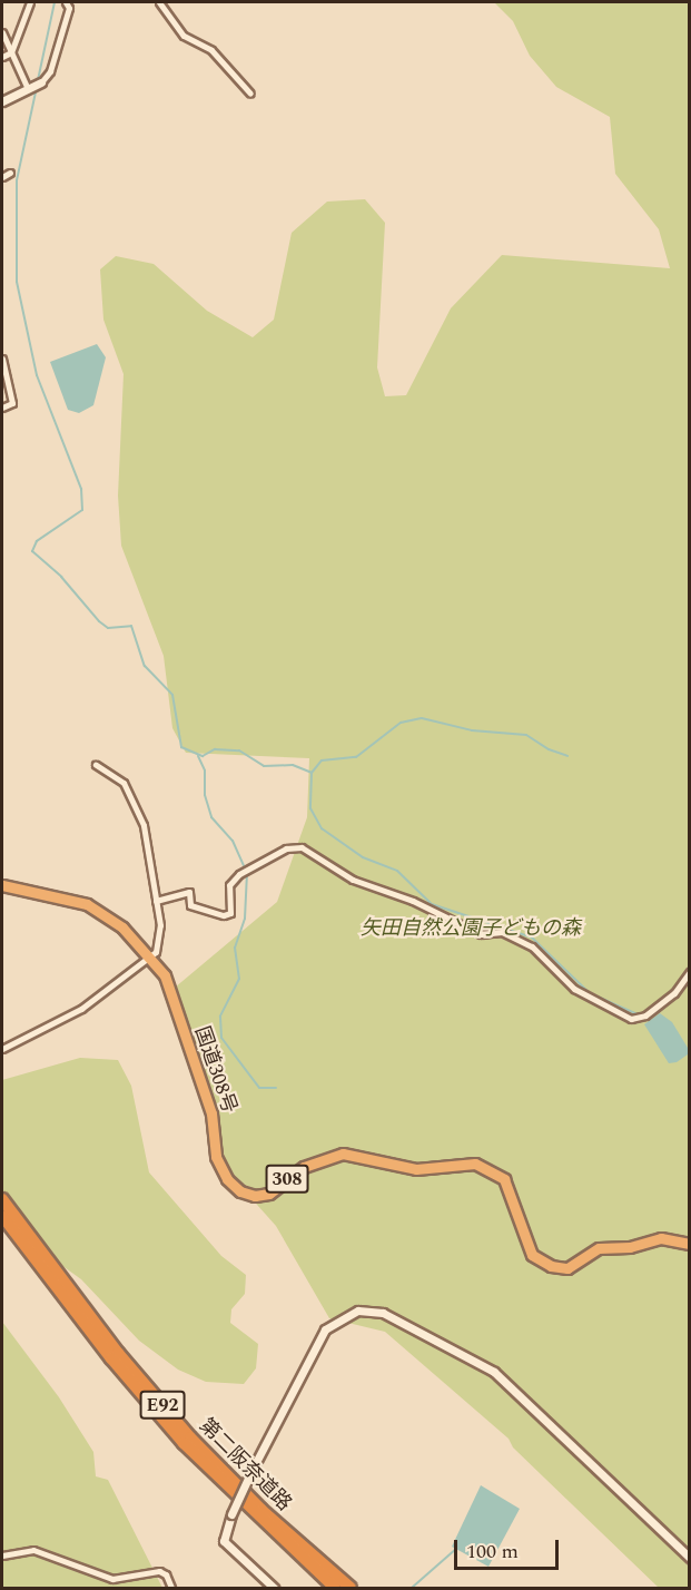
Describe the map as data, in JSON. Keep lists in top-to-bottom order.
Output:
{
  "streets": {
    "highway": [
      "国道308号",
      "308",
      "E92",
      "第二阪奈道路"
    ]
  },
  "parks": ["矢田自然公園子どもの森"],
  "scale_bar": "100 m"
}
